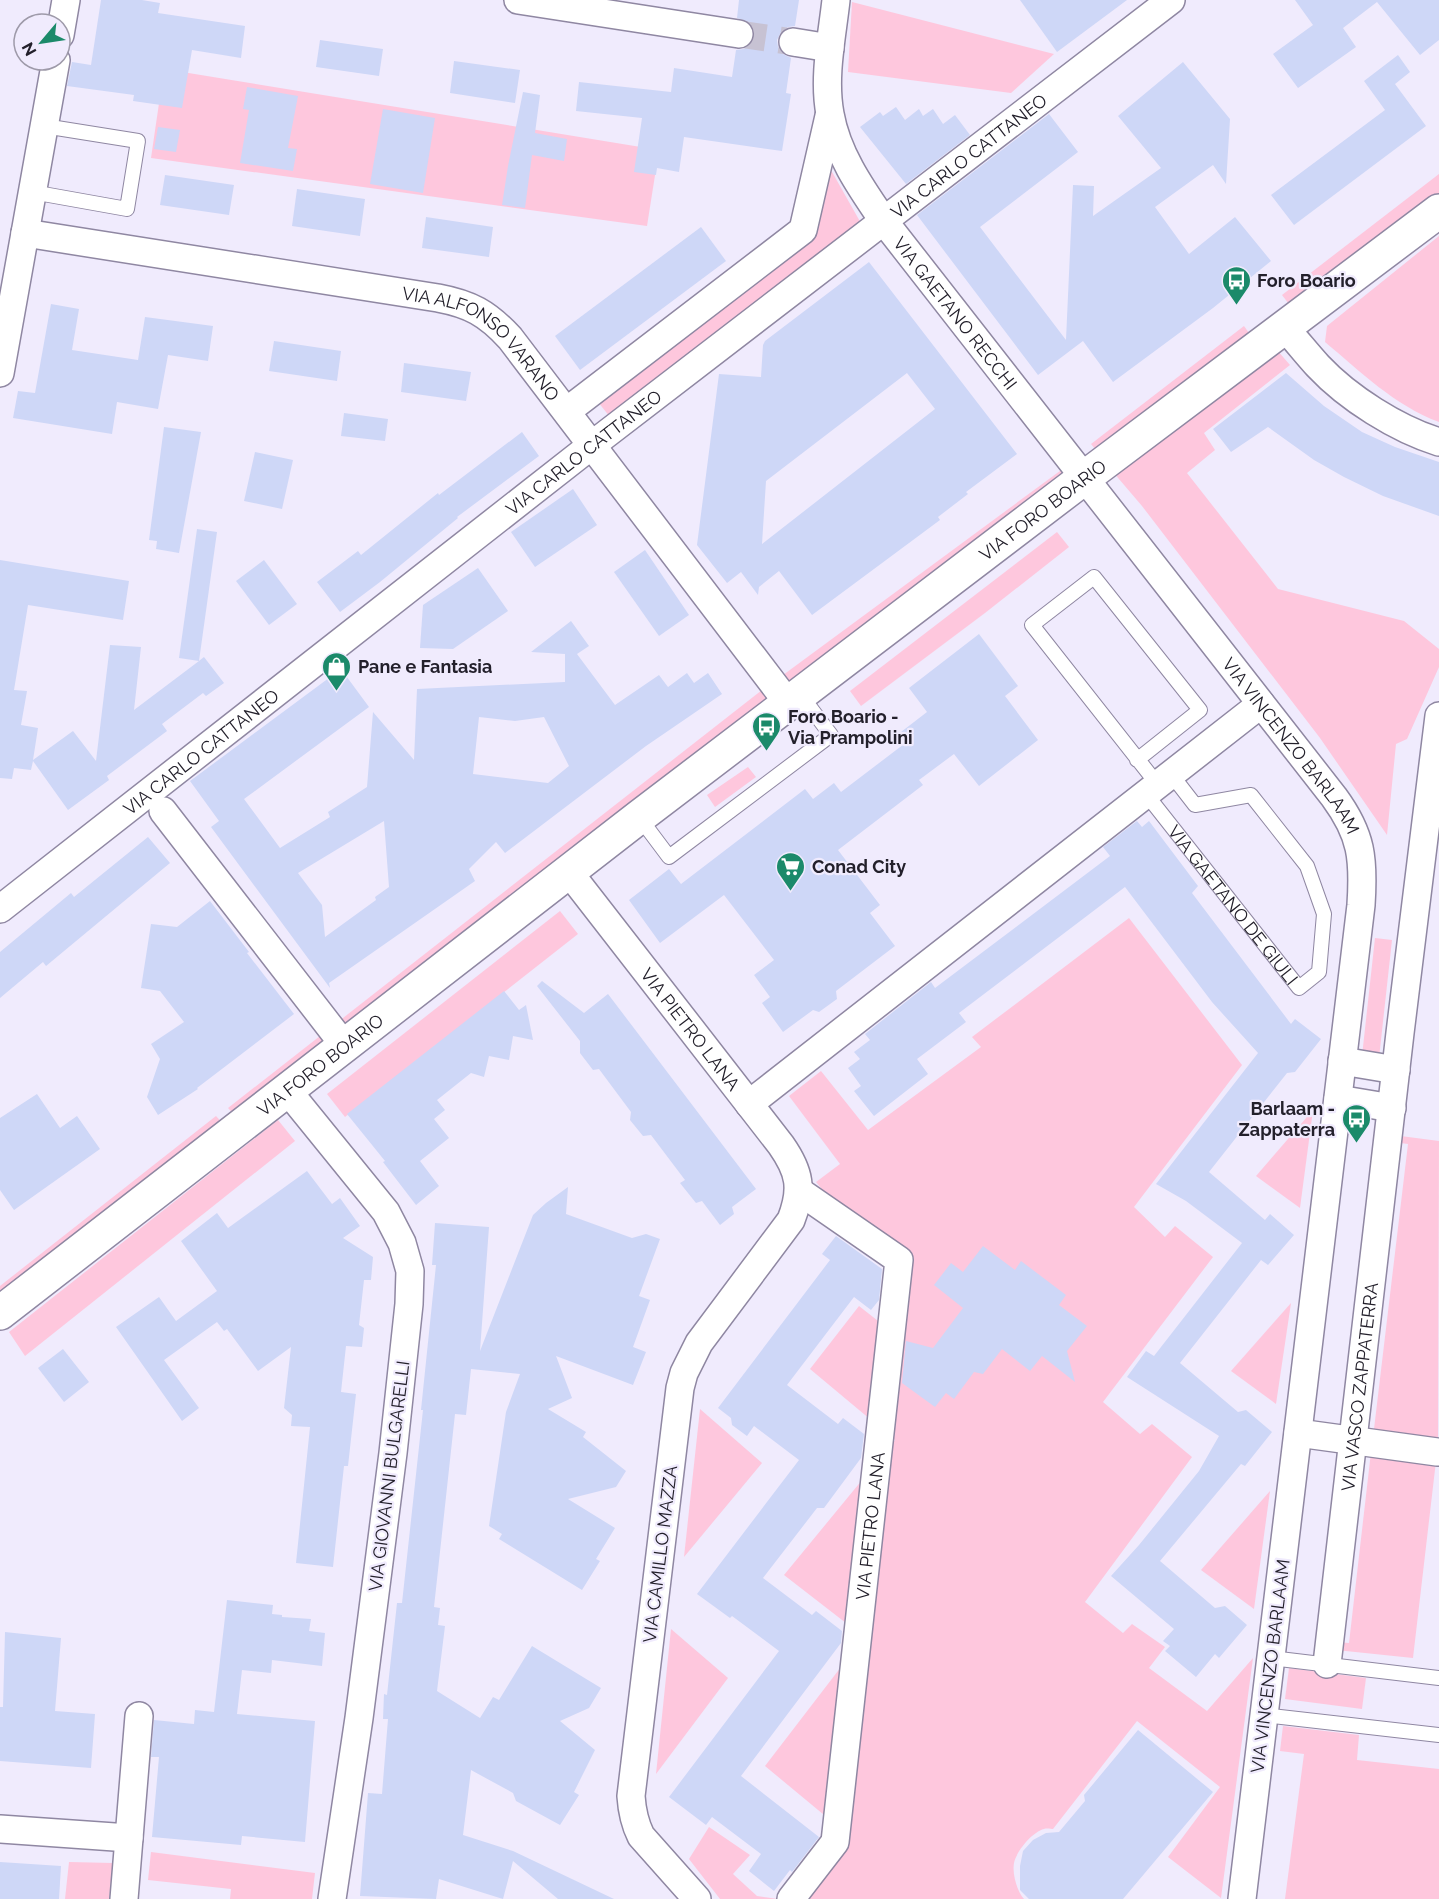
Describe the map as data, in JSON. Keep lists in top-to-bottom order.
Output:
{
  "streets": {
    "street": [
      "VIA CARLO CATTANEO",
      "VIA GAETANO RECCHI",
      "VIA ALFONSO VARANO",
      "VIA FORO BOARIO",
      "VIA VINCENZO BARLAAM",
      "VIA PIETRO LANA",
      "VIA VASCO ZAPPATERRA",
      "VIA GIOVANNI BULGARELLI",
      "VIA CAMILLO MAZZA"
    ],
    "lane": ["VIA GAETANO DE GIULI"]
  },
  "crossings": [
    ["VIA CARLO CATTANEO", "VIA GAETANO RECCHI"],
    ["VIA CARLO CATTANEO", "VIA ALFONSO VARANO"],
    ["VIA GAETANO RECCHI", "VIA FORO BOARIO"],
    ["VIA GAETANO RECCHI", "VIA VINCENZO BARLAAM"],
    ["VIA ALFONSO VARANO", "VIA FORO BOARIO"],
    ["VIA FORO BOARIO", "VIA VINCENZO BARLAAM"],
    ["VIA FORO BOARIO", "VIA PIETRO LANA"],
    ["VIA FORO BOARIO", "VIA GIOVANNI BULGARELLI"],
    ["VIA PIETRO LANA", "VIA CAMILLO MAZZA"]
  ],
  "places": {
    "bus stop": ["Foro Boario", "Foro Boario - Via Prampolini", "Barlaam - Zappaterra"],
    "shop": ["Pane e Fantasia"],
    "supermarket": ["Conad City"]
  },
  "north": "bottom left"
}
